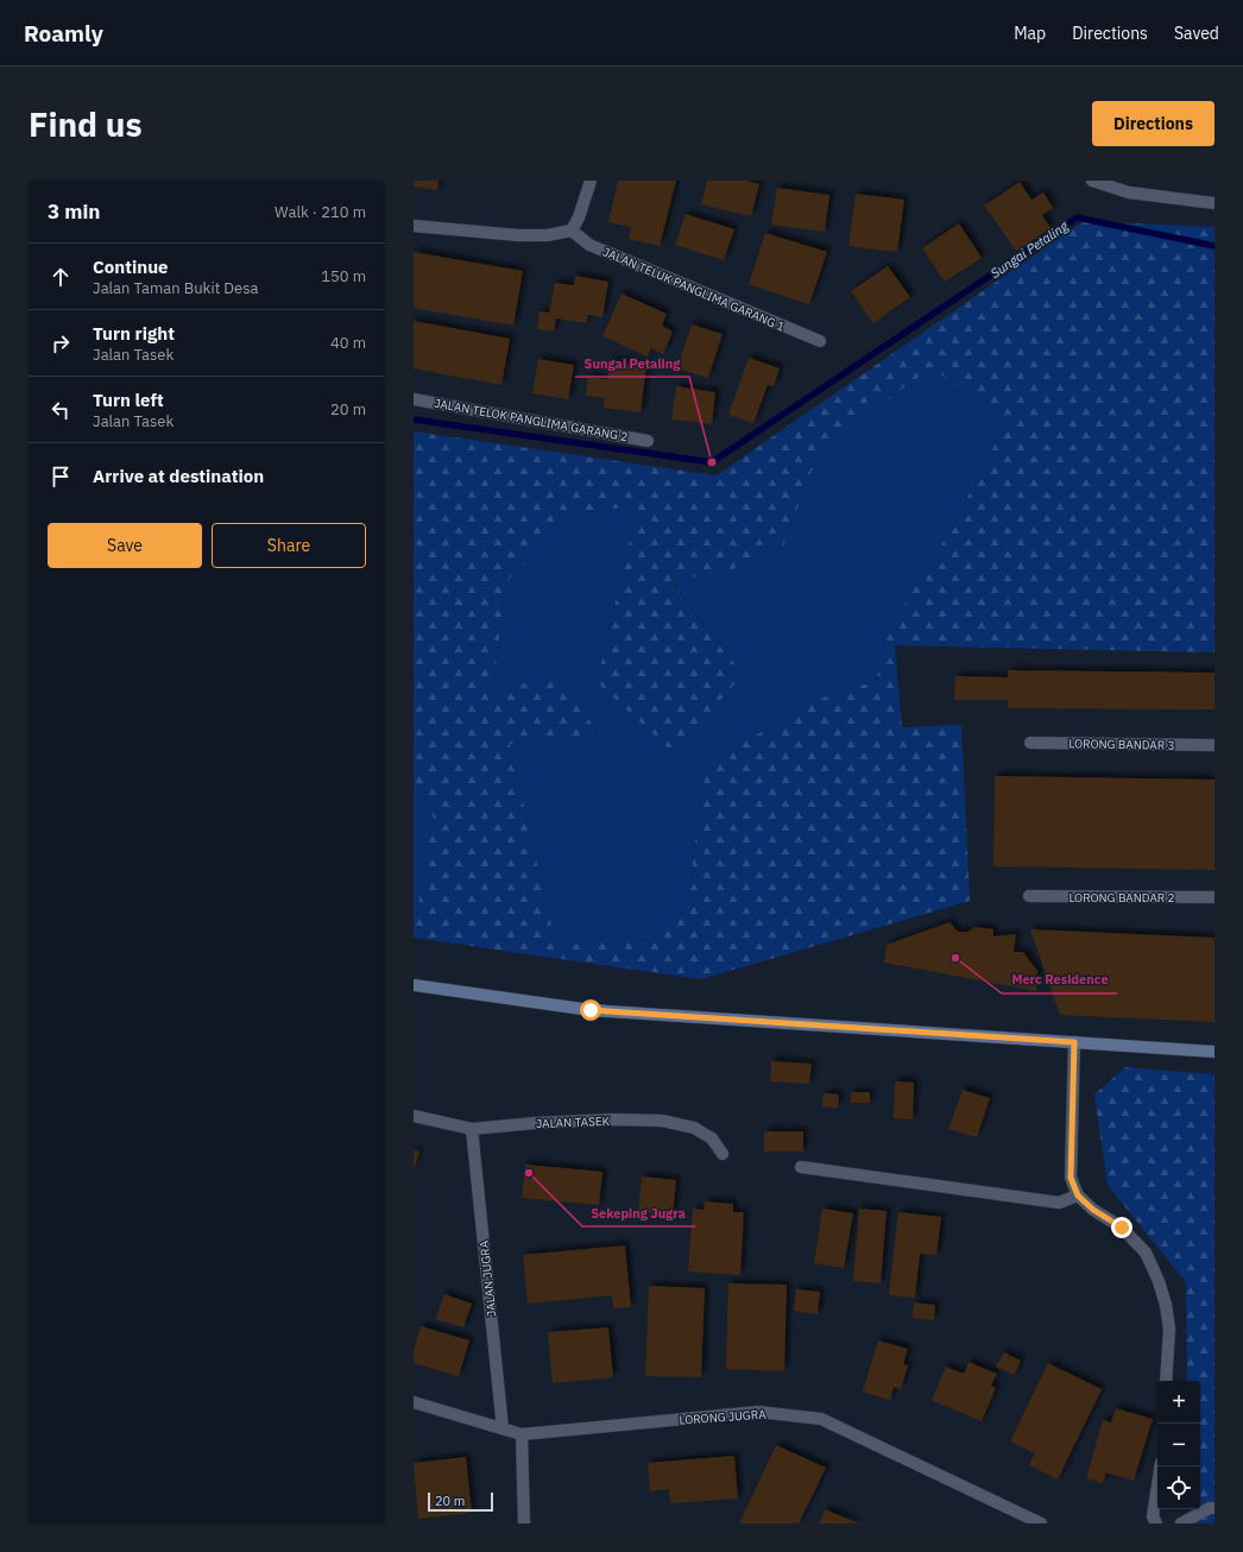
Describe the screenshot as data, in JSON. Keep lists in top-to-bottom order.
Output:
{
  "streets": {
    "street": [
      "JALAN TELUK PANGLIMA GARANG 1",
      "JALAN TELOK PANGLIMA GARANG 2",
      "LORONG BANDAR 3",
      "LORONG BANDAR 2",
      "JALAN TASEK",
      "JALAN JUGRA",
      "LORONG JUGRA"
    ]
  },
  "crossings": [
    ["JALAN TASEK", "JALAN JUGRA"],
    ["JALAN JUGRA", "LORONG JUGRA"]
  ],
  "water": ["Sungai Petaling"],
  "places": ["Sungai Petaling", "Merc Residence", "Sekeping Jugra"],
  "scale_bar": "20 m",
  "page": {
    "header": "Roamly",
    "nav": ["Map", "Directions", "Saved"],
    "buttons": [
      "Directions",
      ["Save", "Share"]
    ],
    "title": "Find us",
    "heading": ["3 min", "Walk · 210 m"],
    "list": [
      ["Continue", "Jalan Taman Bukit Desa", "150 m"],
      ["Turn right", "Jalan Tasek", "40 m"],
      ["Turn left", "Jalan Tasek", "20 m"],
      "Arrive at destination"
    ],
    "map_buttons": ["+", "−"],
    "scale": "20 m"
  }
}
